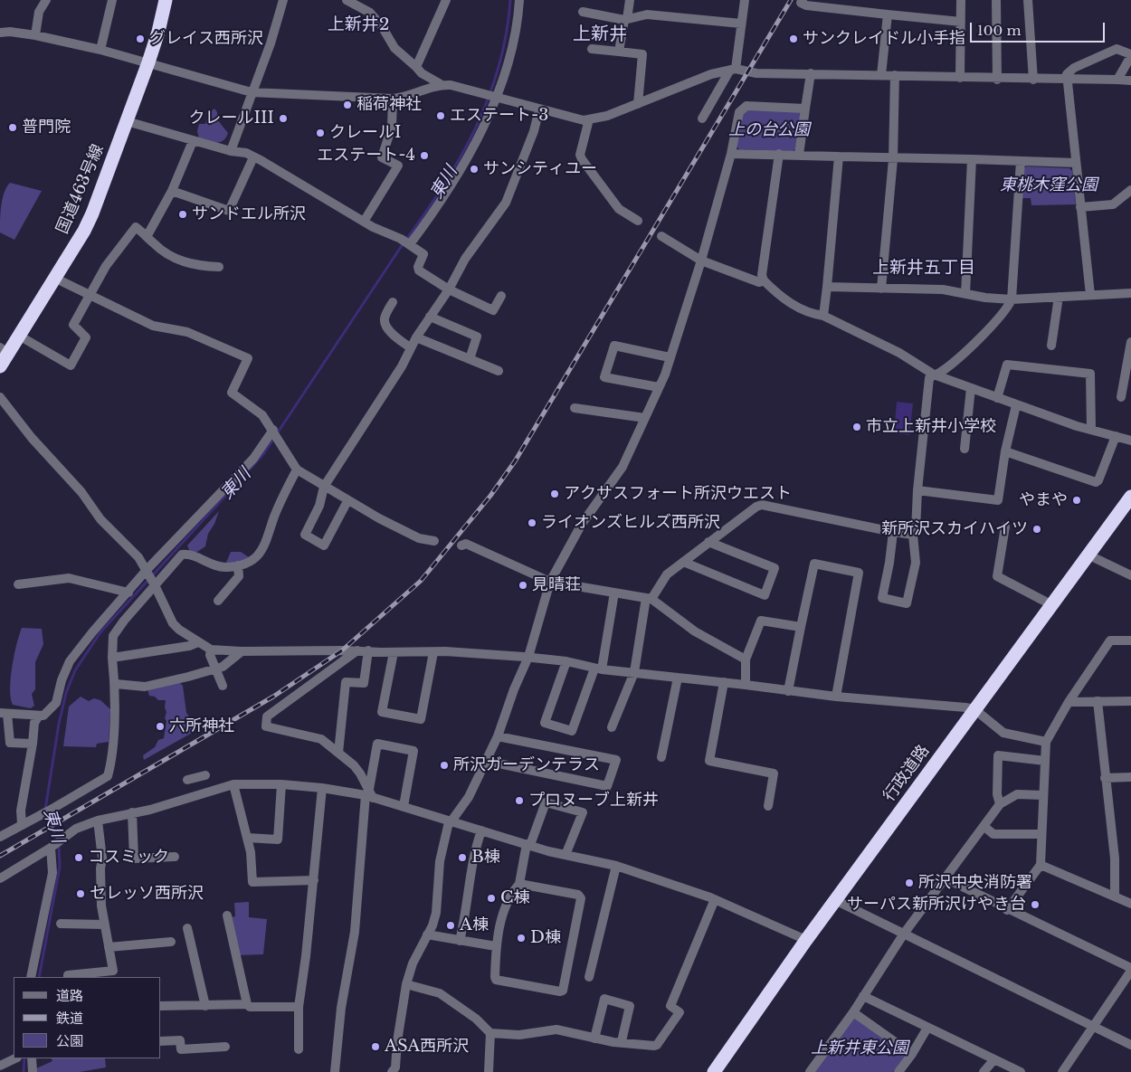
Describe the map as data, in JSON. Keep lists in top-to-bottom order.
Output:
{
  "streets": {
    "highway": ["国道463号線", "行政道路"]
  },
  "districts": ["上新井2", "上新井", "上新井五丁目"],
  "water": ["東川"],
  "parks": ["上の台公園", "東桃木窪公園", "上新井東公園"],
  "places": [
    "グレイス西所沢",
    "サンクレイドル小手指",
    "稲荷神社",
    "エステート-3",
    "クレールIII",
    "普門院",
    "クレールI",
    "エステート-4",
    "サンシティユー",
    "サンドエル所沢",
    "市立上新井小学校",
    "アクサスフォート所沢ウエスト",
    "やまや",
    "ライオンズヒルズ西所沢",
    "新所沢スカイハイツ",
    "見晴荘",
    "六所神社",
    "所沢ガーデンテラス",
    "プロヌーブ上新井",
    "コスミック",
    "B棟",
    "所沢中央消防署",
    "セレッソ西所沢",
    "C棟",
    "サーパス新所沢けやき台",
    "A棟",
    "D棟",
    "ASA西所沢"
  ],
  "legend": ["道路", "鉄道", "公園"],
  "scale_bar": "100 m"
}
